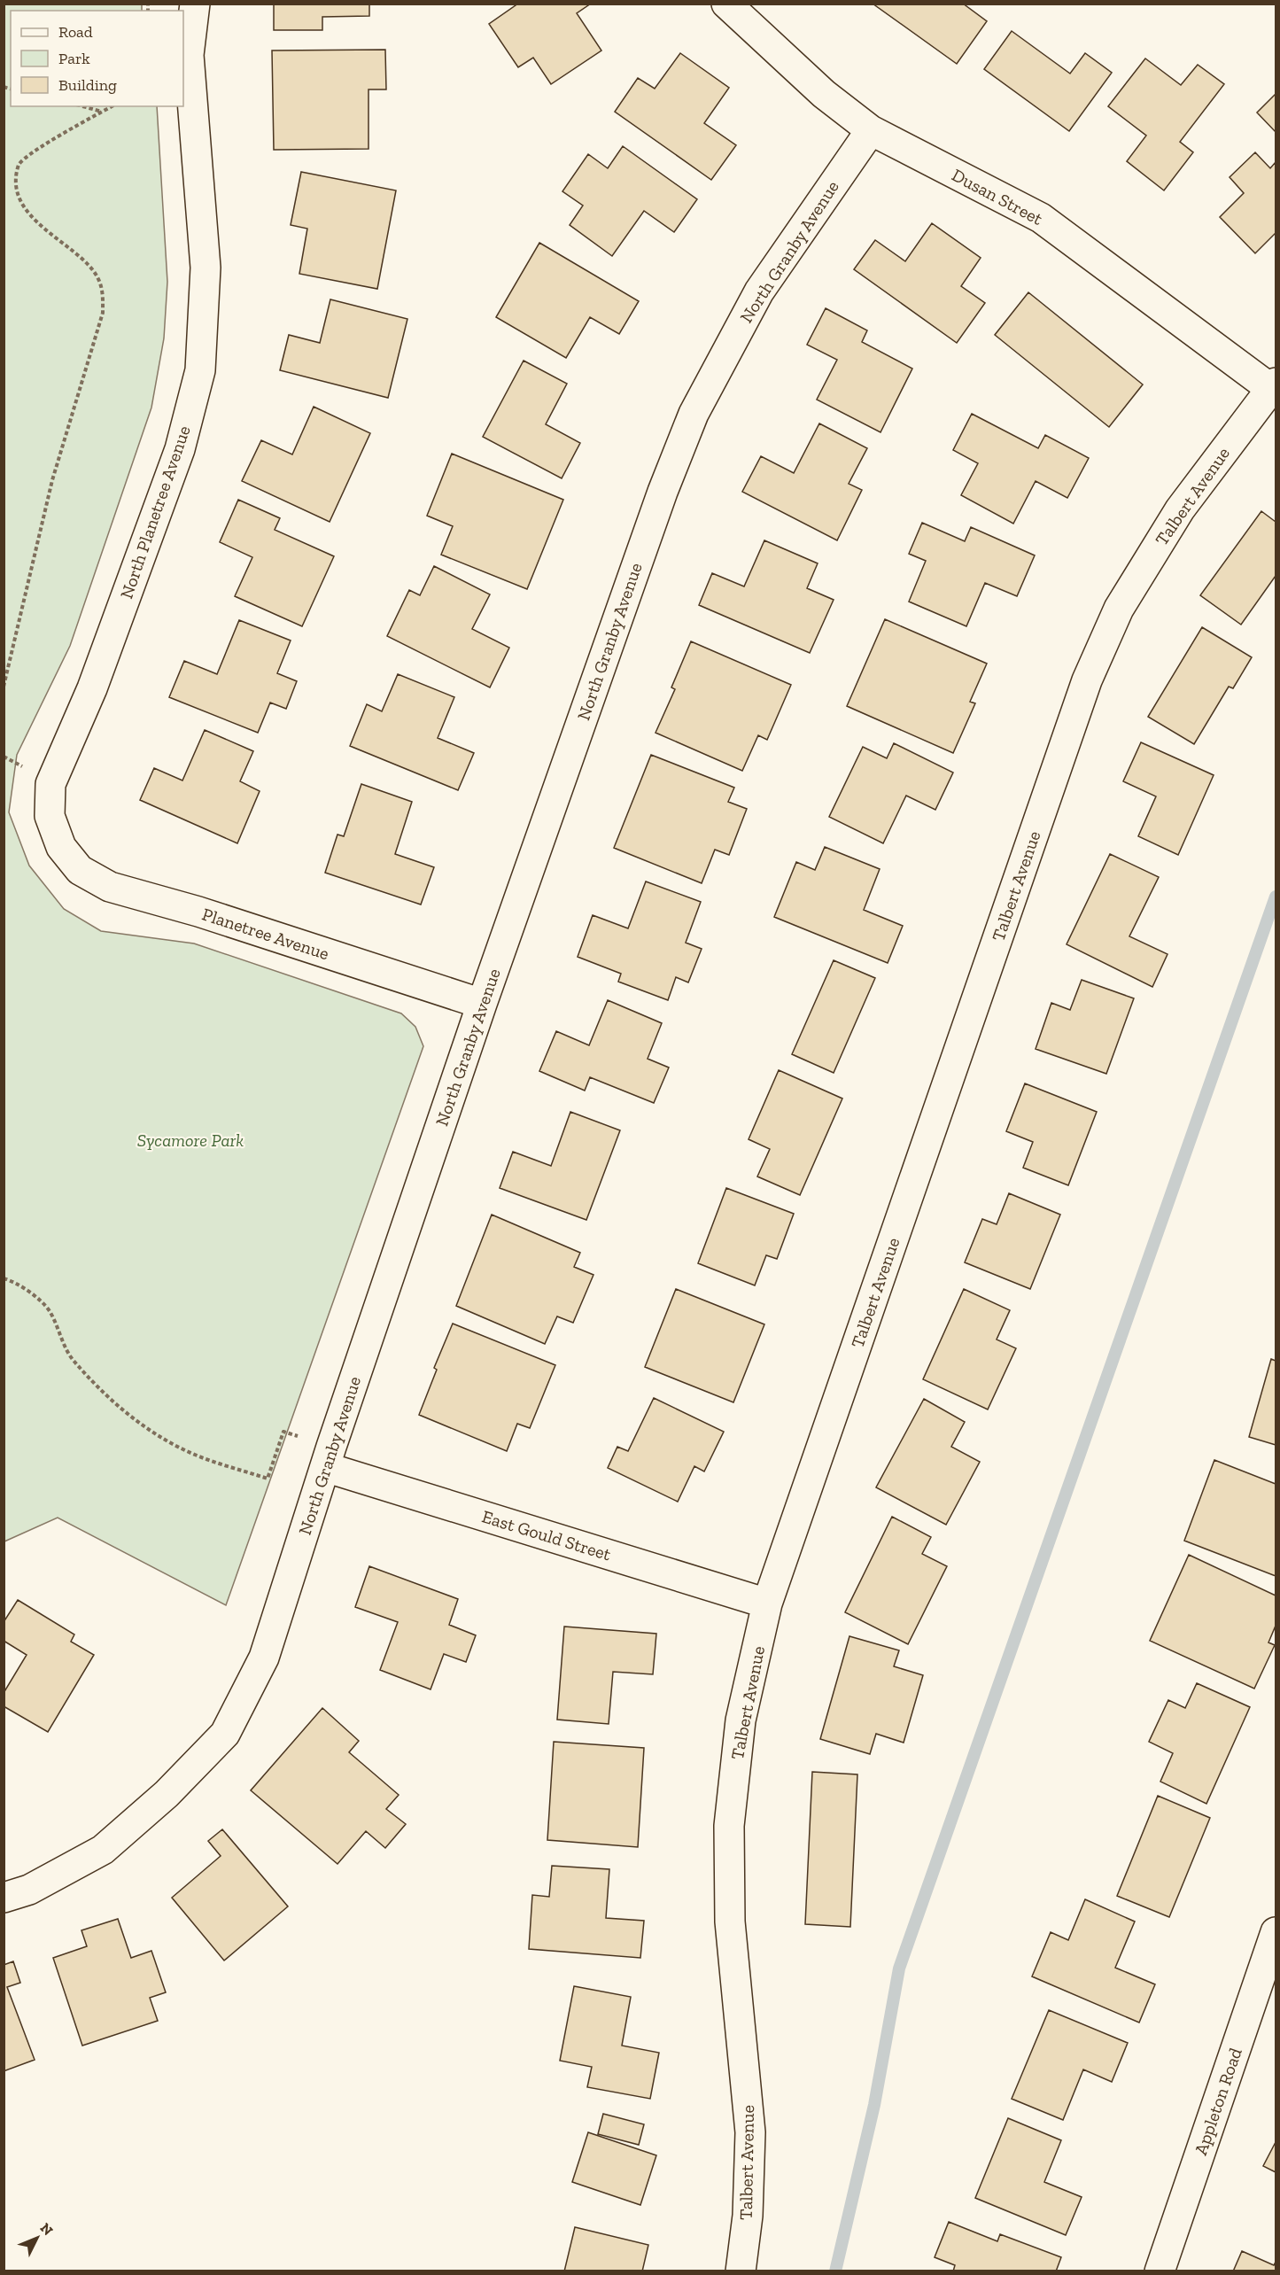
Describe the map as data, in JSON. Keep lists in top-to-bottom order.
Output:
{
  "streets": {
    "street": [
      "Dusan Street",
      "North Granby Avenue",
      "Talbert Avenue",
      "North Planetree Avenue",
      "Planetree Avenue",
      "East Gould Street",
      "Appleton Road"
    ]
  },
  "crossings": [
    ["Dusan Street", "North Granby Avenue"],
    ["Dusan Street", "Talbert Avenue"],
    ["North Granby Avenue", "Planetree Avenue"],
    ["North Granby Avenue", "East Gould Street"],
    ["Talbert Avenue", "East Gould Street"],
    ["North Planetree Avenue", "Planetree Avenue"]
  ],
  "parks": ["Sycamore Park"],
  "legend": ["Road", "Park", "Building"],
  "north": "top right"
}
